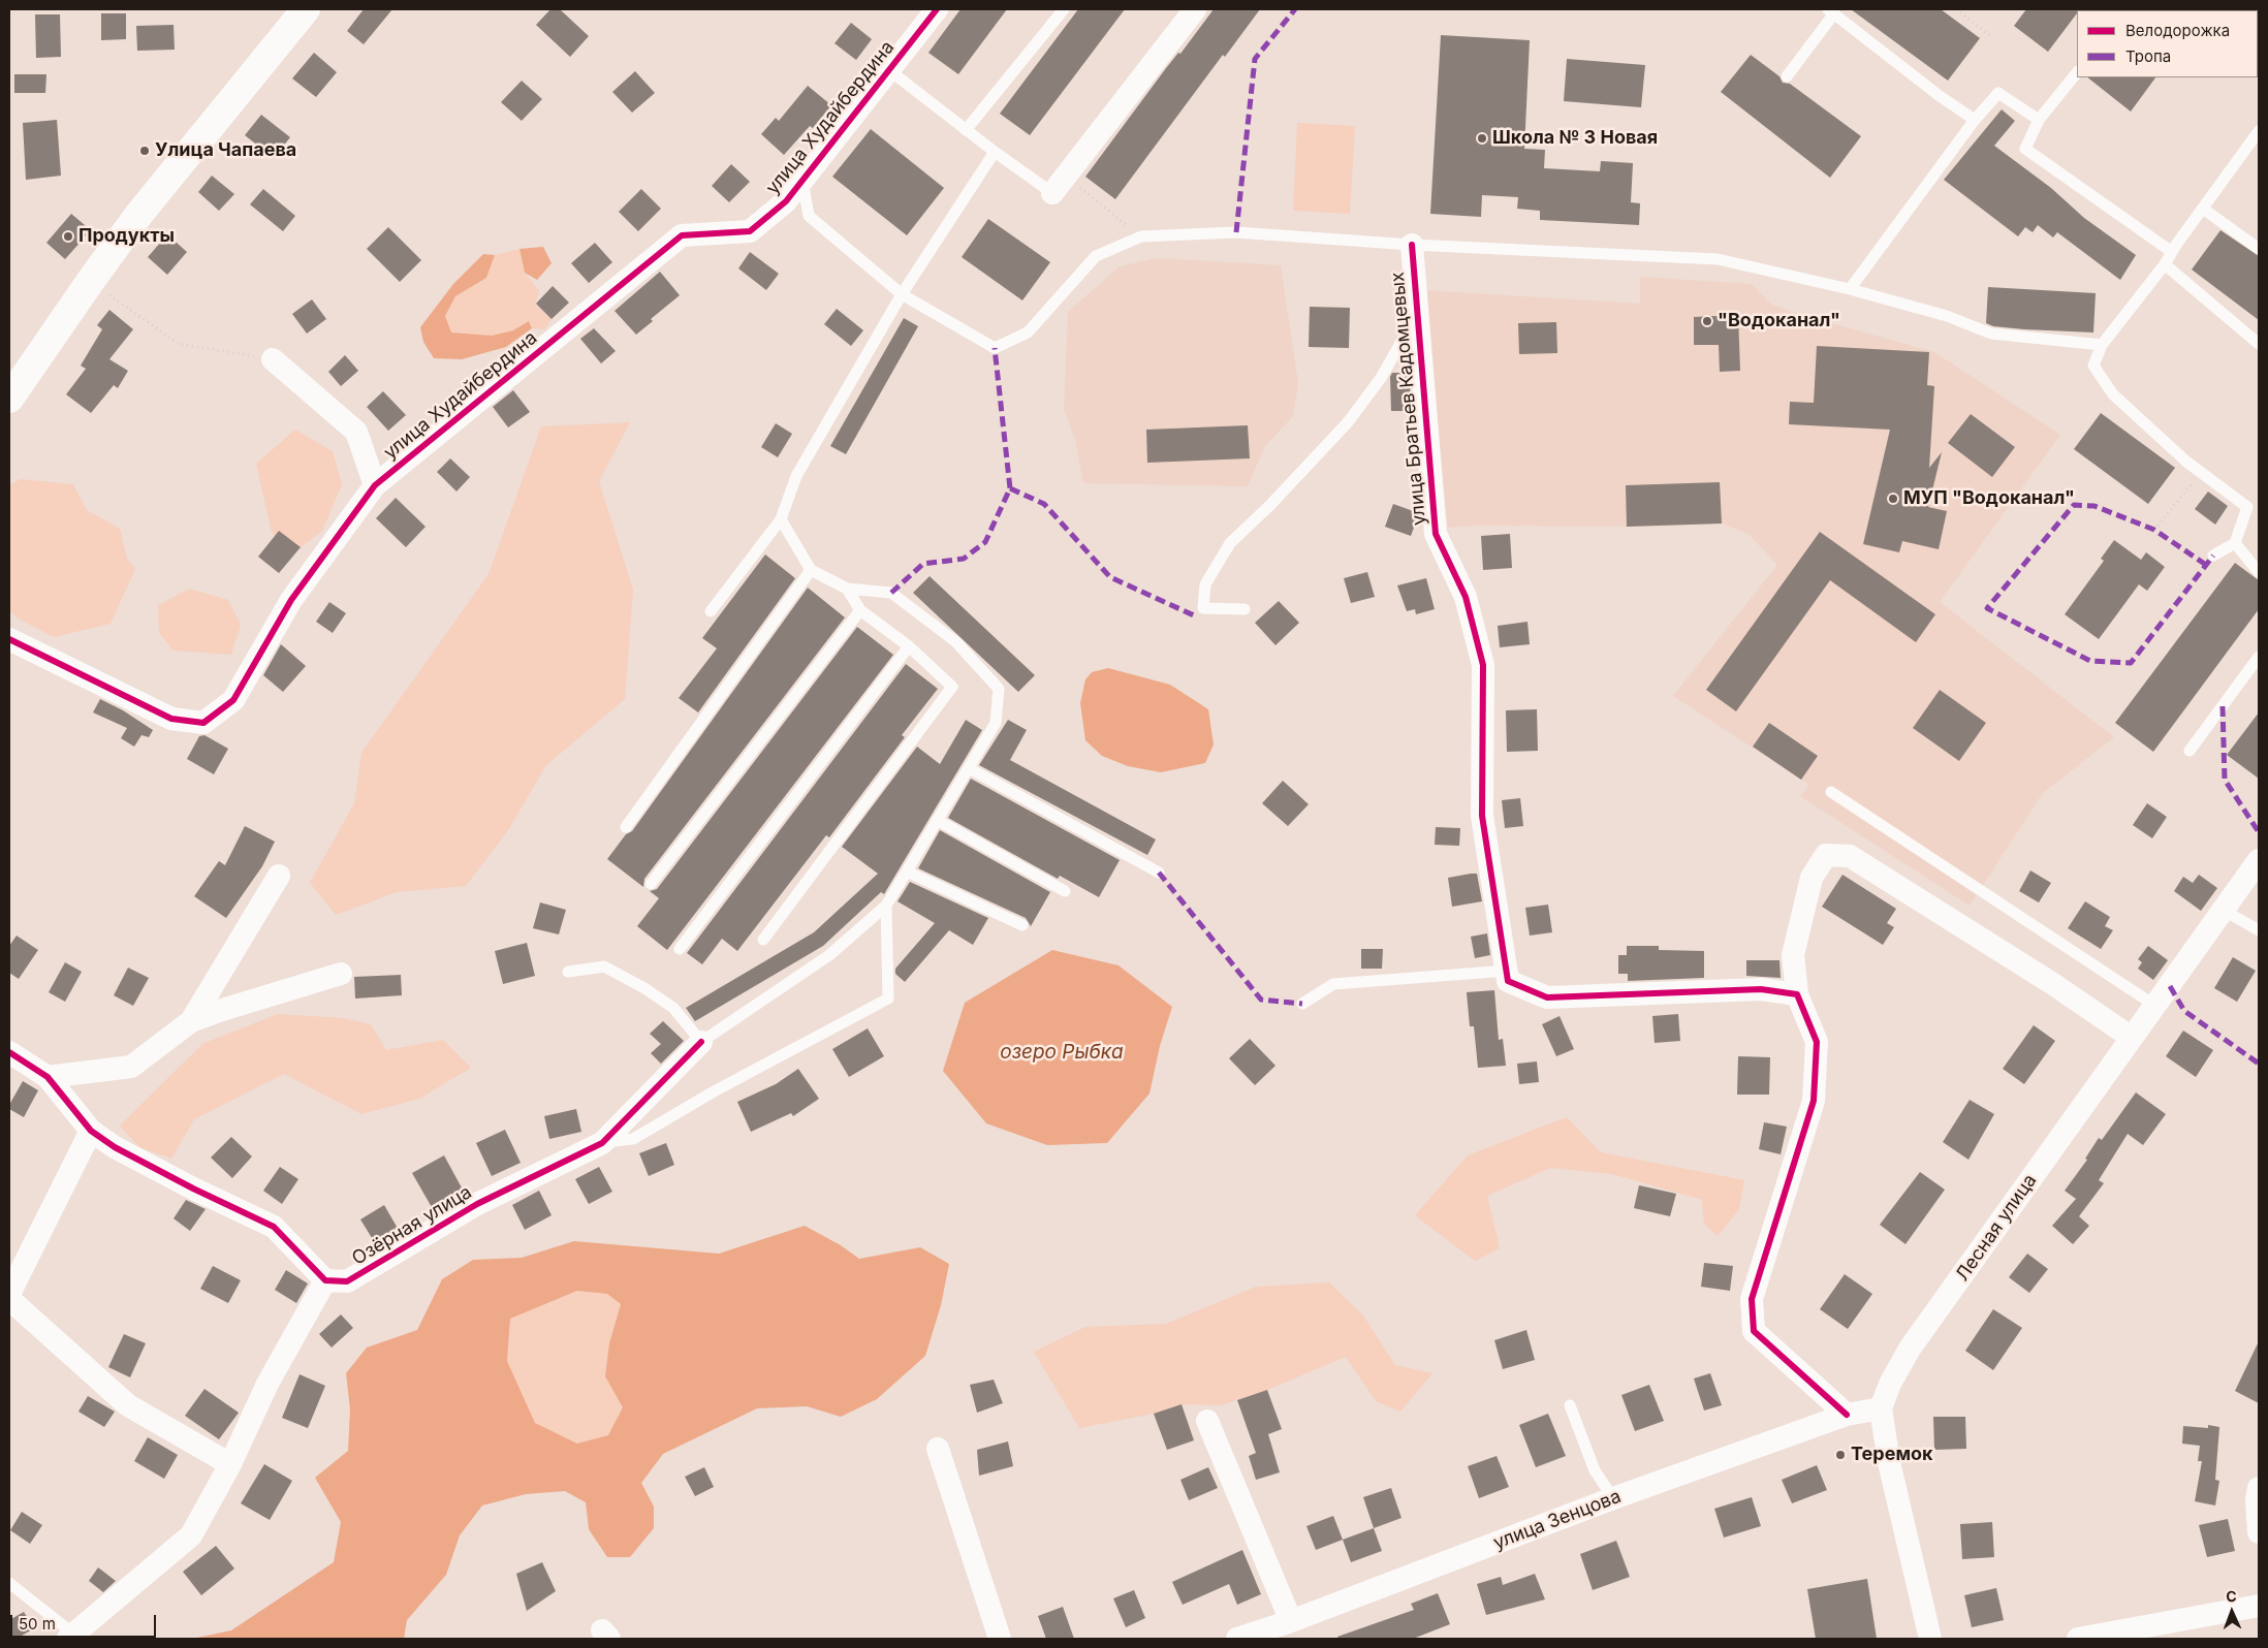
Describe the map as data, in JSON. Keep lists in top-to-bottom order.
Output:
{
  "streets": {
    "street": [
      "улица Худайбердина",
      "улица Братьев Кадомцевых",
      "Озёрная улица",
      "Лесная улица",
      "улица Зенцова"
    ]
  },
  "crossings": [
    ["Лесная улица", "улица Зенцова"]
  ],
  "water": ["озеро Рыбка"],
  "places": [
    "Школа № 3 Новая",
    "Улица Чапаева",
    "Продукты",
    "\"Водоканал\"",
    "МУП \"Водоканал\"",
    "Теремок"
  ],
  "legend": ["Велодорожка", "Тропа"],
  "scale_bar": "50 m",
  "north": "top"
}
